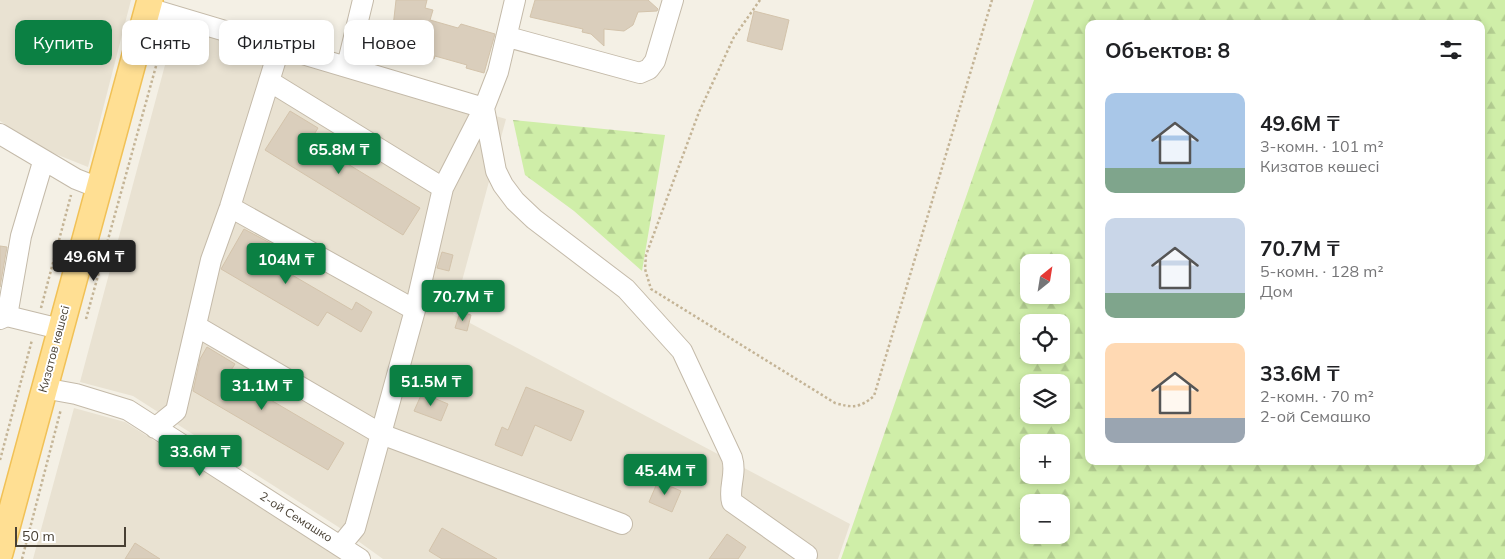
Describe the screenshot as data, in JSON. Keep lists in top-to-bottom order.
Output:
{
  "streets": {
    "main road": ["Кизатов көшесі"],
    "street": ["2-ой Семашко"]
  },
  "crossings": [
    ["Кизатов көшесі", "2-ой Семашко"]
  ],
  "scale_bar": "50 m",
  "north": "top right",
  "page": {
    "chip": [
      "Купить",
      "Снять",
      "Фильтры",
      "Новое"
    ],
    "heading": "Объектов: 8",
    "list": [
      {
        "name": "49.6M ₸",
        "note": "3-комн. · 101 m² · Кизатов көшесі"
      },
      {
        "name": "70.7M ₸",
        "note": "5-комн. · 128 m² · Дом"
      },
      {
        "name": "33.6M ₸",
        "note": "2-комн. · 70 m² · 2-ой Семашко"
      }
    ],
    "price": [
      "65.8M ₸",
      "49.6M ₸",
      "104M ₸",
      "70.7M ₸",
      "51.5M ₸",
      "31.1M ₸",
      "33.6M ₸",
      "45.4M ₸"
    ],
    "map_buttons": ["+", "−"],
    "scale": "50 m"
  }
}
